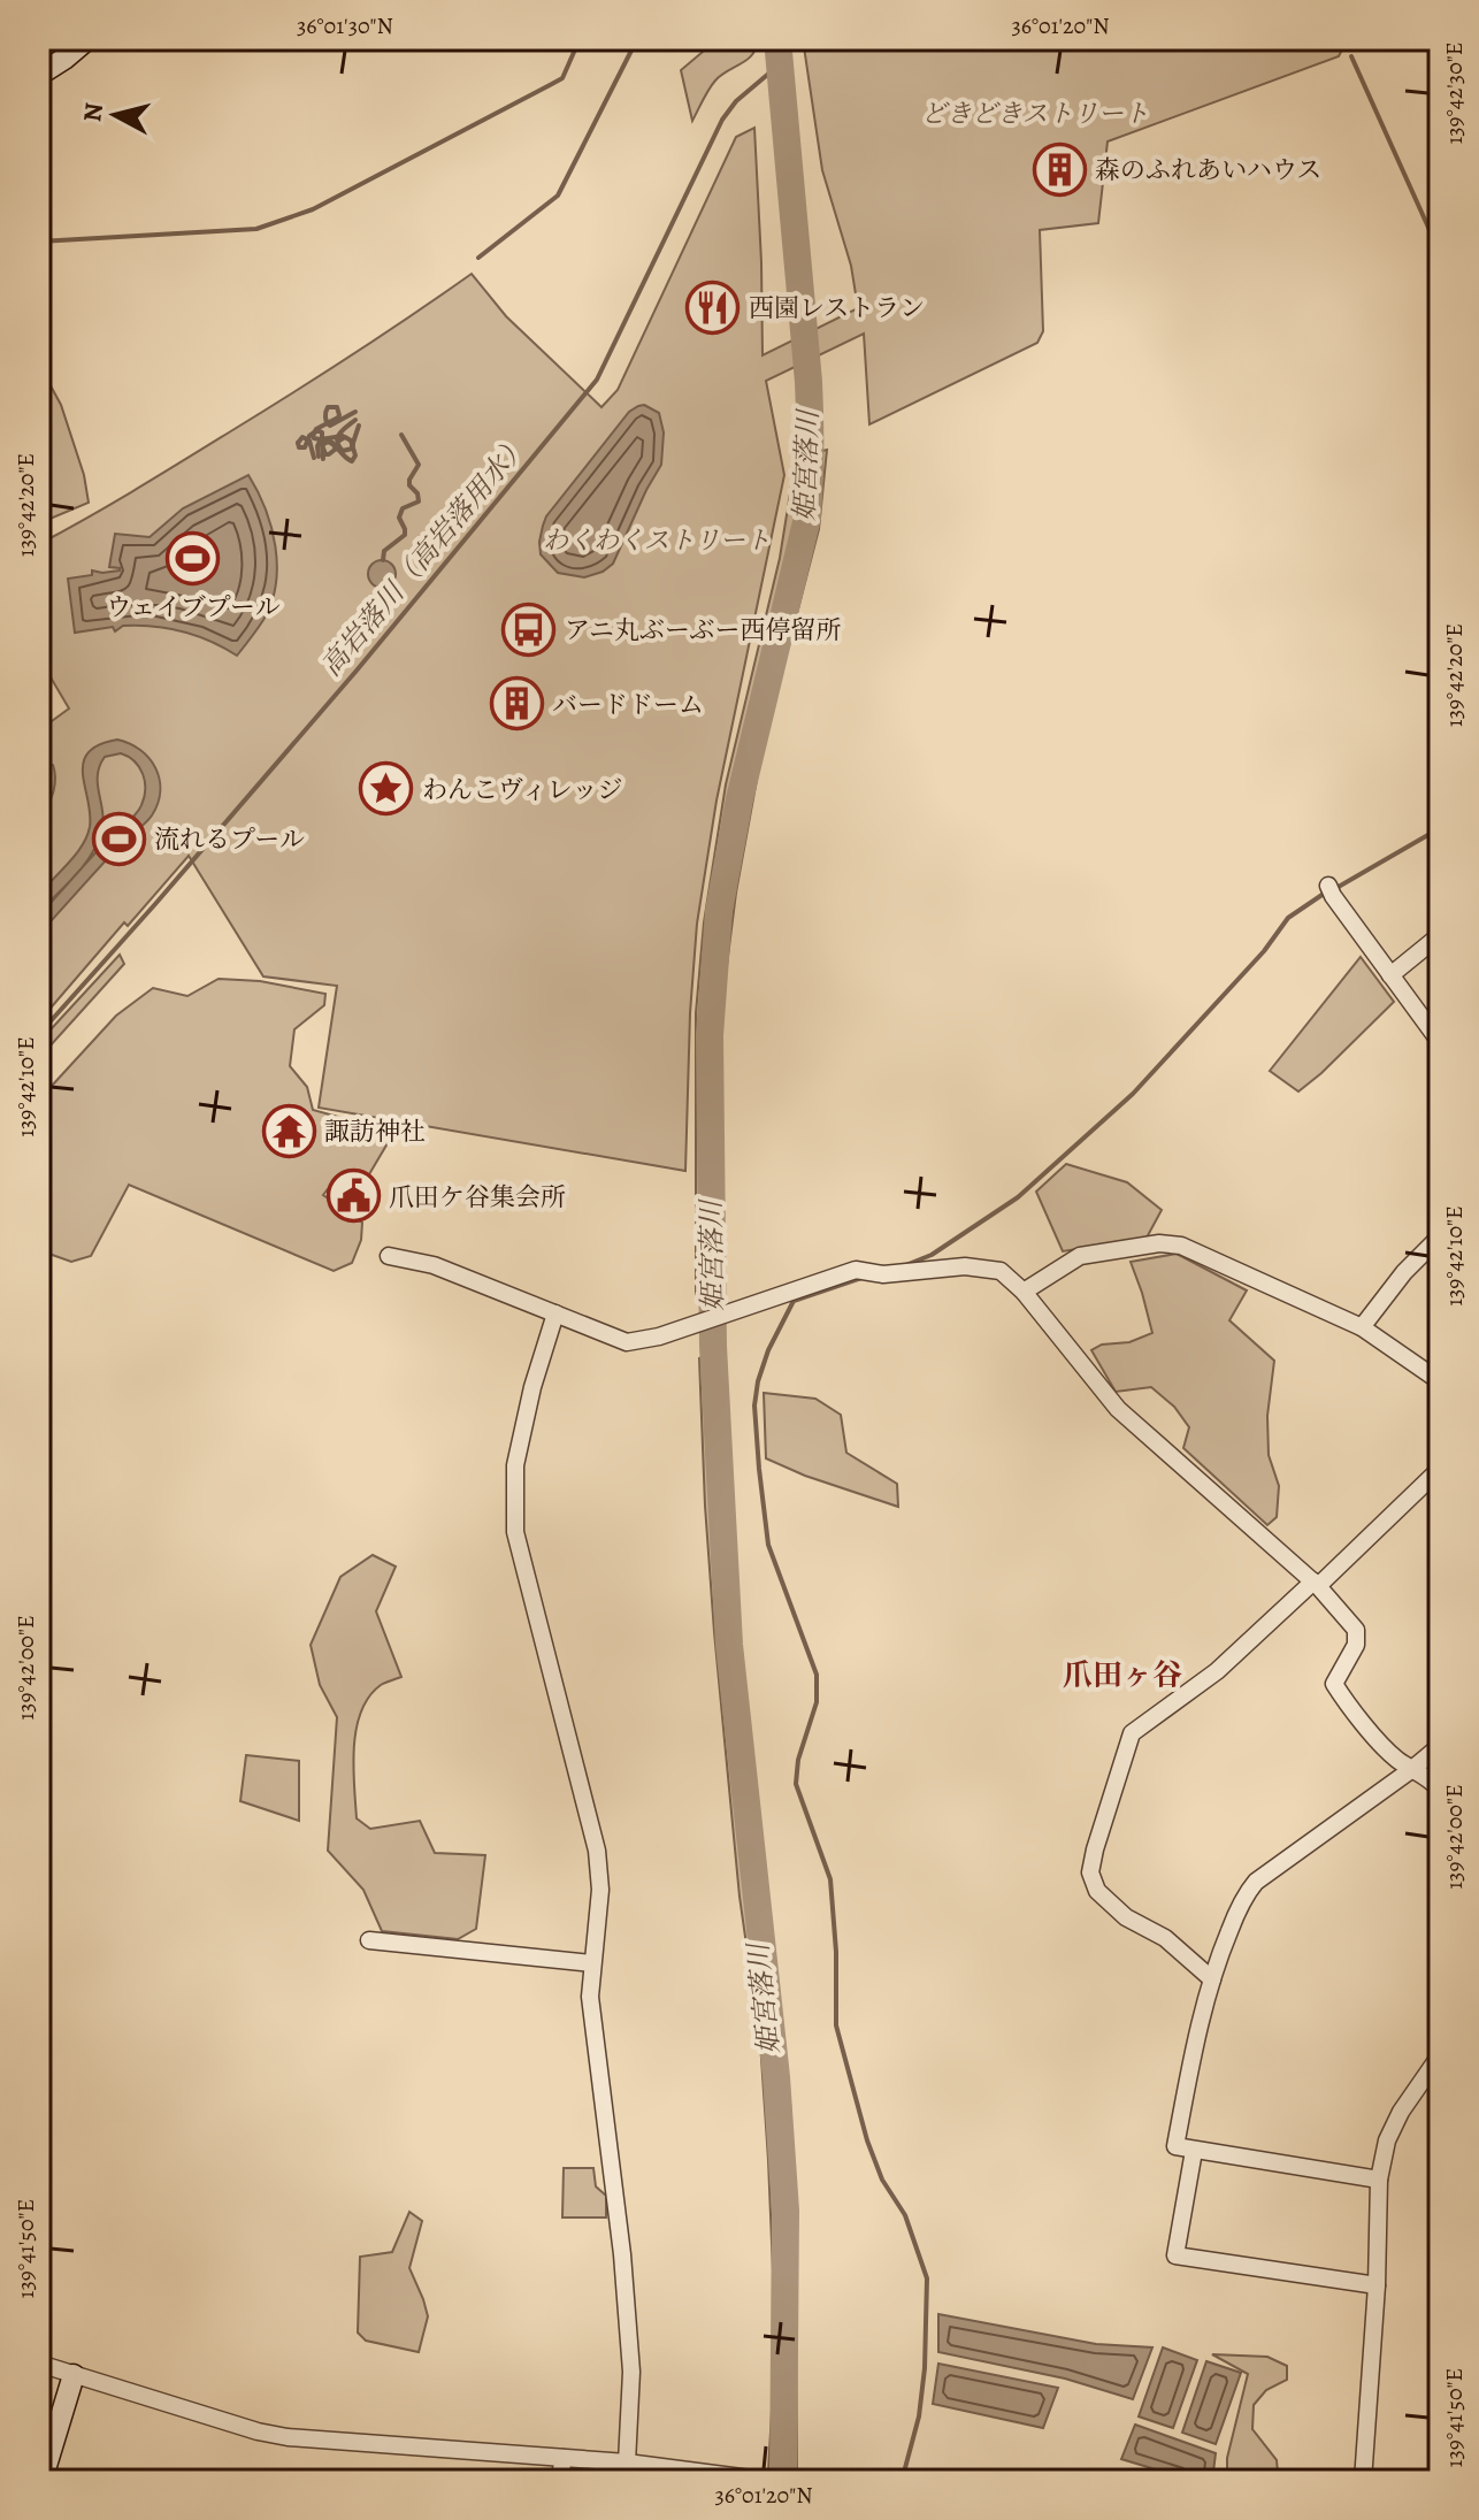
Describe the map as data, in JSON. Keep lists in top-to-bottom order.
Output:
{
  "districts": ["爪田ヶ谷"],
  "water": ["姫宮落川", "高岩落川（高岩落用水）"],
  "parks": ["どきどきストリート", "わくわくストリート"],
  "places": {
    "building": ["森のふれあいハウス", "バードドーム"],
    "restaurant": ["西園レストラン"],
    "sports": ["ウェイブプール", "流れるプール"],
    "bus stop": ["アニ丸ぶーぶー西停留所"],
    "place": ["わんこヴィレッジ"],
    "temple": ["諏訪神社"],
    "public building": ["爪田ケ谷集会所"]
  },
  "north": "left",
  "coordinates": [
    "36°01'30\"N",
    "36°01'20\"N",
    "139°42'30\"E",
    "139°42'20\"E",
    "139°42'10\"E",
    "139°42'00\"E",
    "139°41'50\"E"
  ]
}
